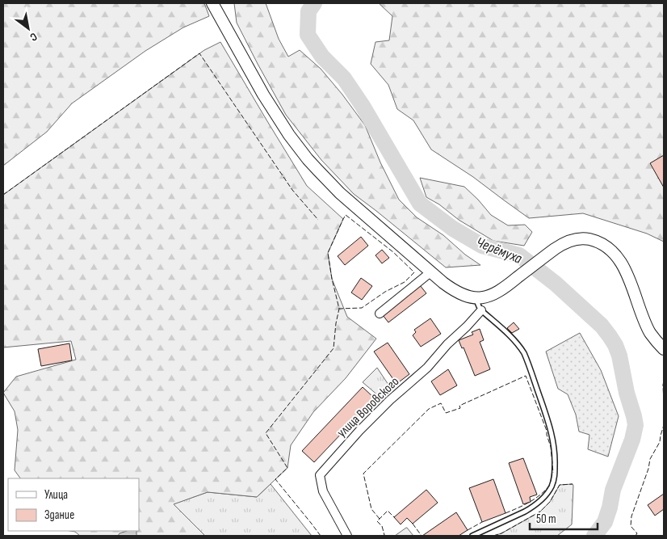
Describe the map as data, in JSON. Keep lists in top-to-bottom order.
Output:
{
  "streets": {
    "street": ["улица Воровского"]
  },
  "water": ["Черёмуха"],
  "legend": ["Улица", "Здание"],
  "scale_bar": "50 m",
  "north": "bottom right"
}
